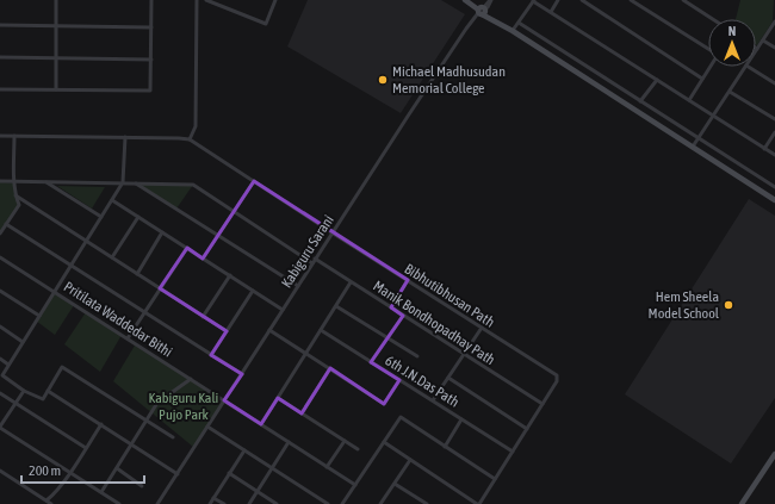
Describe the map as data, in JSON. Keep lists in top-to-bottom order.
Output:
{
  "streets": {
    "street": [
      "Kabiguru Sarani",
      "Bibhutibhusan Path",
      "Pritilata Waddedar Bithi",
      "Manik Bondhopadhay Path",
      "6th J.N.Das Path"
    ]
  },
  "crossings": [
    ["Kabiguru Sarani", "Bibhutibhusan Path"],
    ["Kabiguru Sarani", "Pritilata Waddedar Bithi"],
    ["Kabiguru Sarani", "Manik Bondhopadhay Path"],
    ["Bibhutibhusan Path", "Manik Bondhopadhay Path"]
  ],
  "parks": ["Kabiguru Kali Pujo Park"],
  "places": ["Michael Madhusudan Memorial College", "Hem Sheela Model School"],
  "scale_bar": "200 m",
  "north": "top"
}
